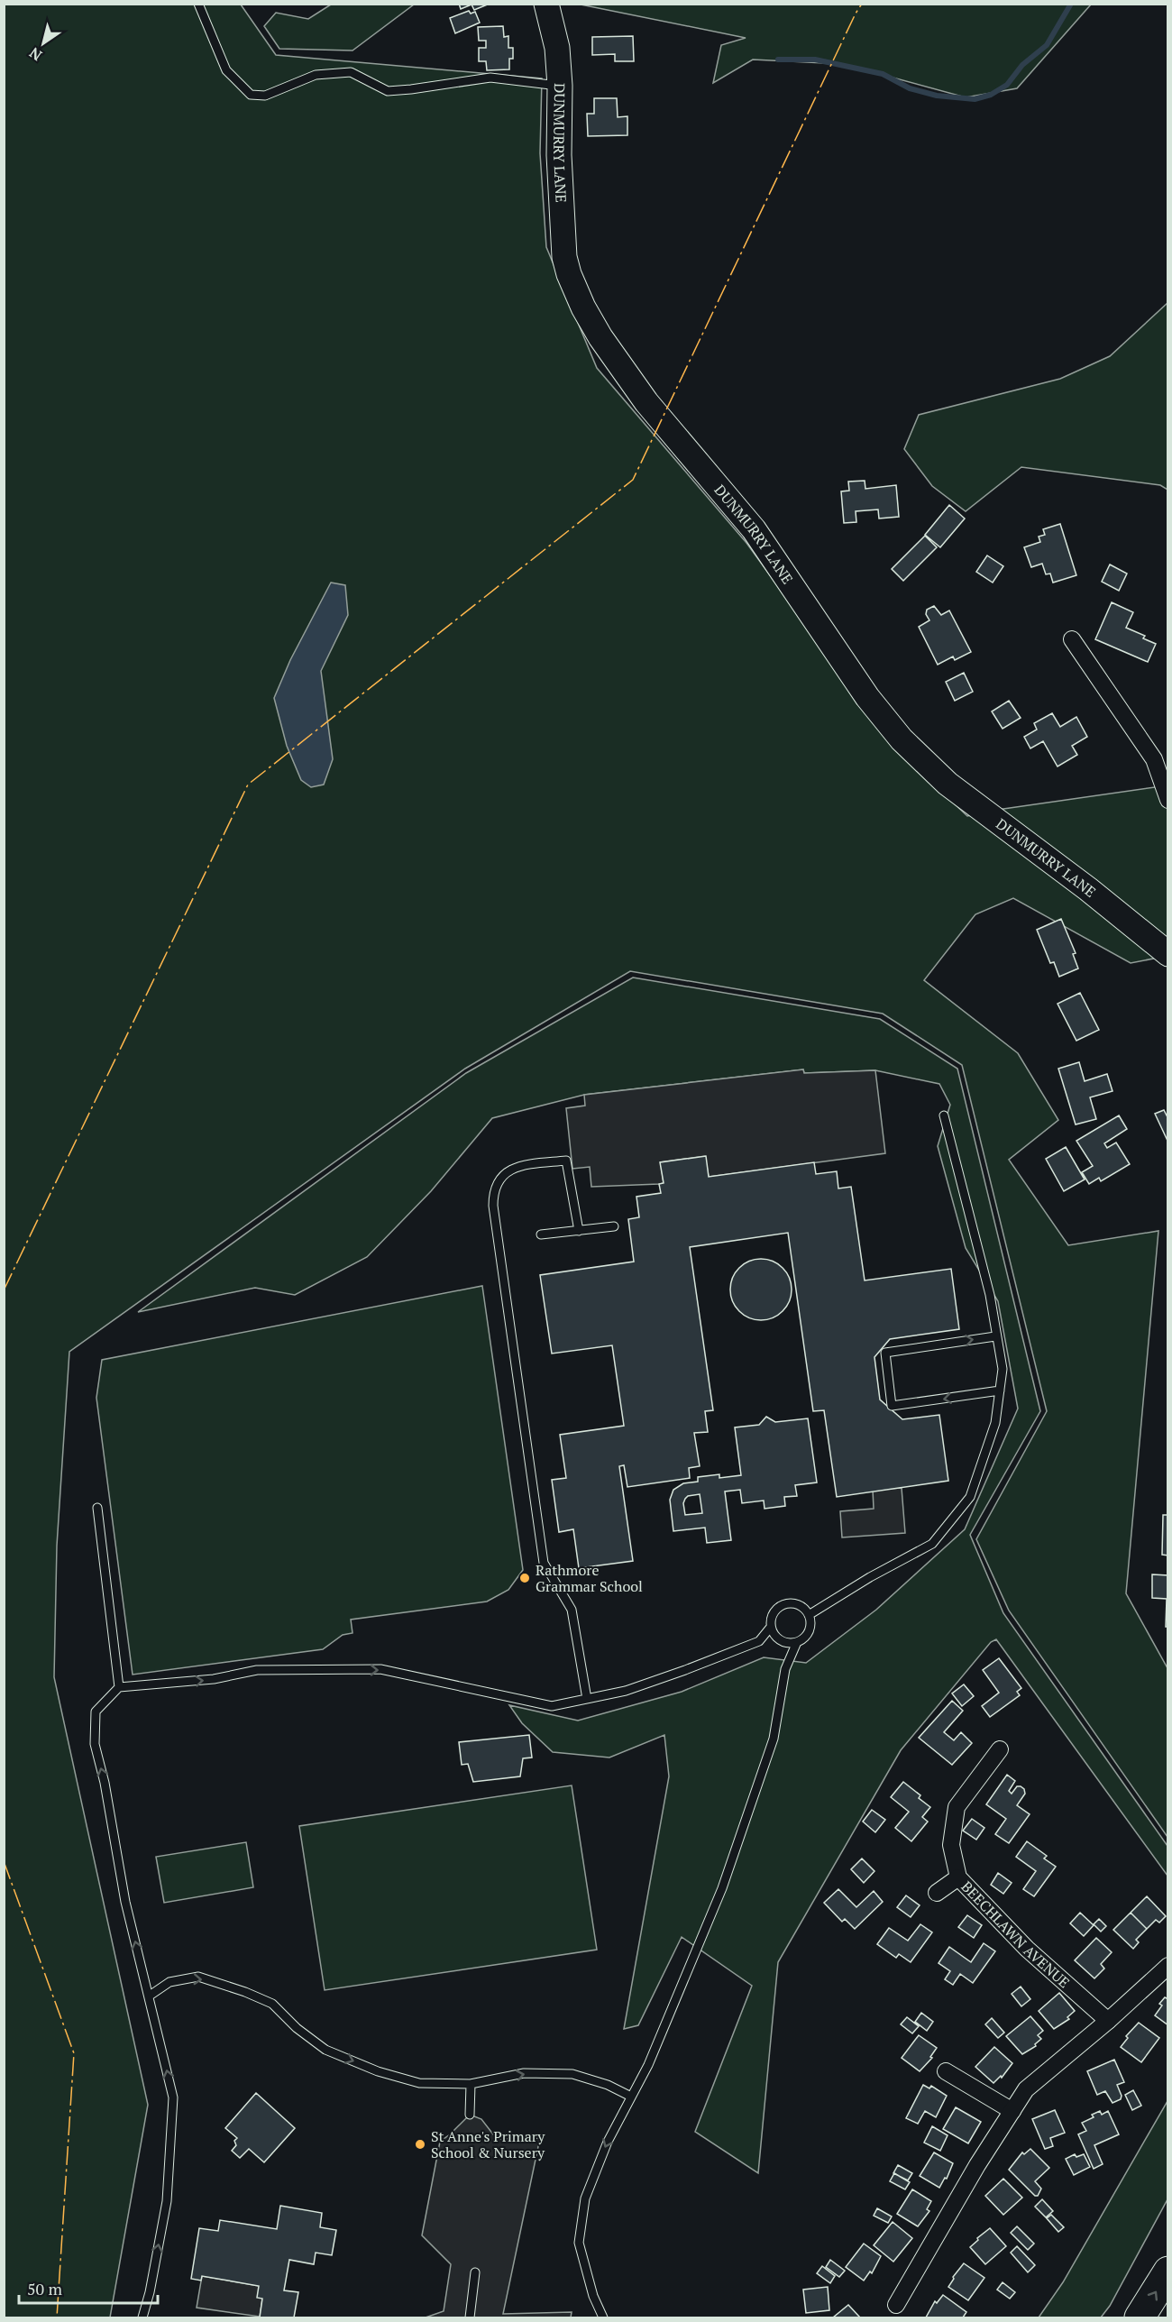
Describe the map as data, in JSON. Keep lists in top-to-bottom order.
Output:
{
  "streets": {
    "street": ["DUNMURRY LANE", "BEECHLAWN AVENUE"]
  },
  "places": ["Rathmore Grammar School", "St Anne's Primary School & Nursery"],
  "scale_bar": "50 m",
  "north": "bottom left"
}
